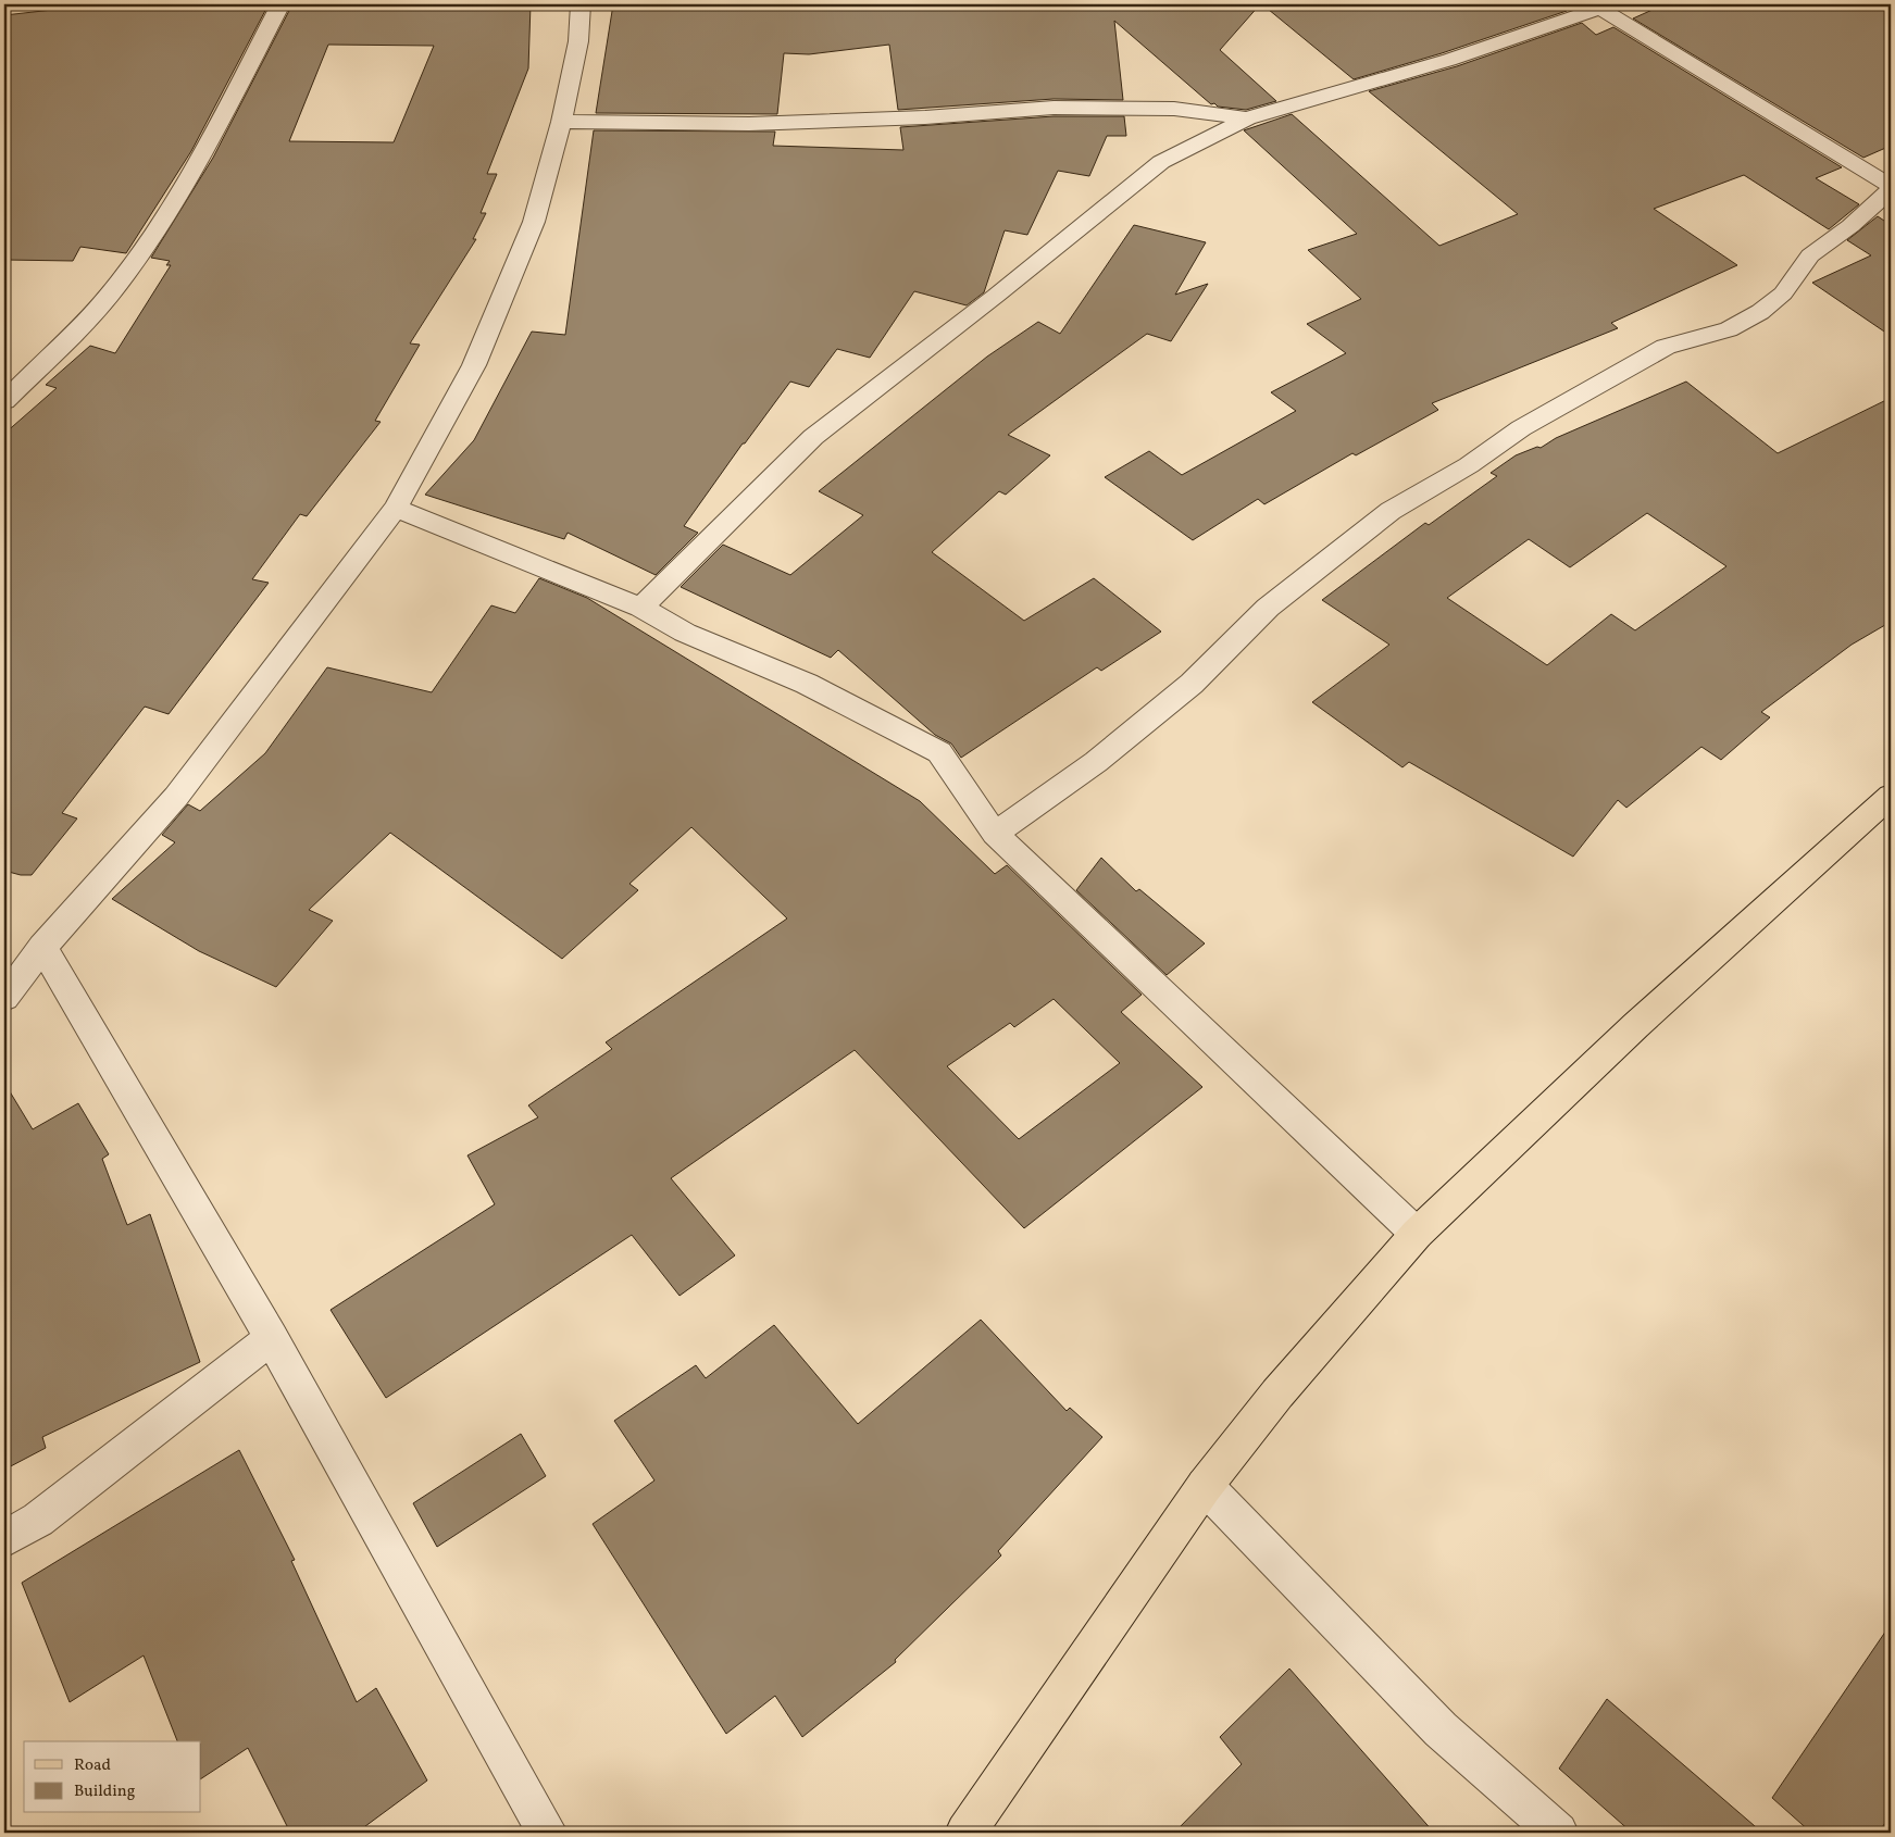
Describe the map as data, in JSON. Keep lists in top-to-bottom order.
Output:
{
  "legend": ["Road", "Building"]
}
